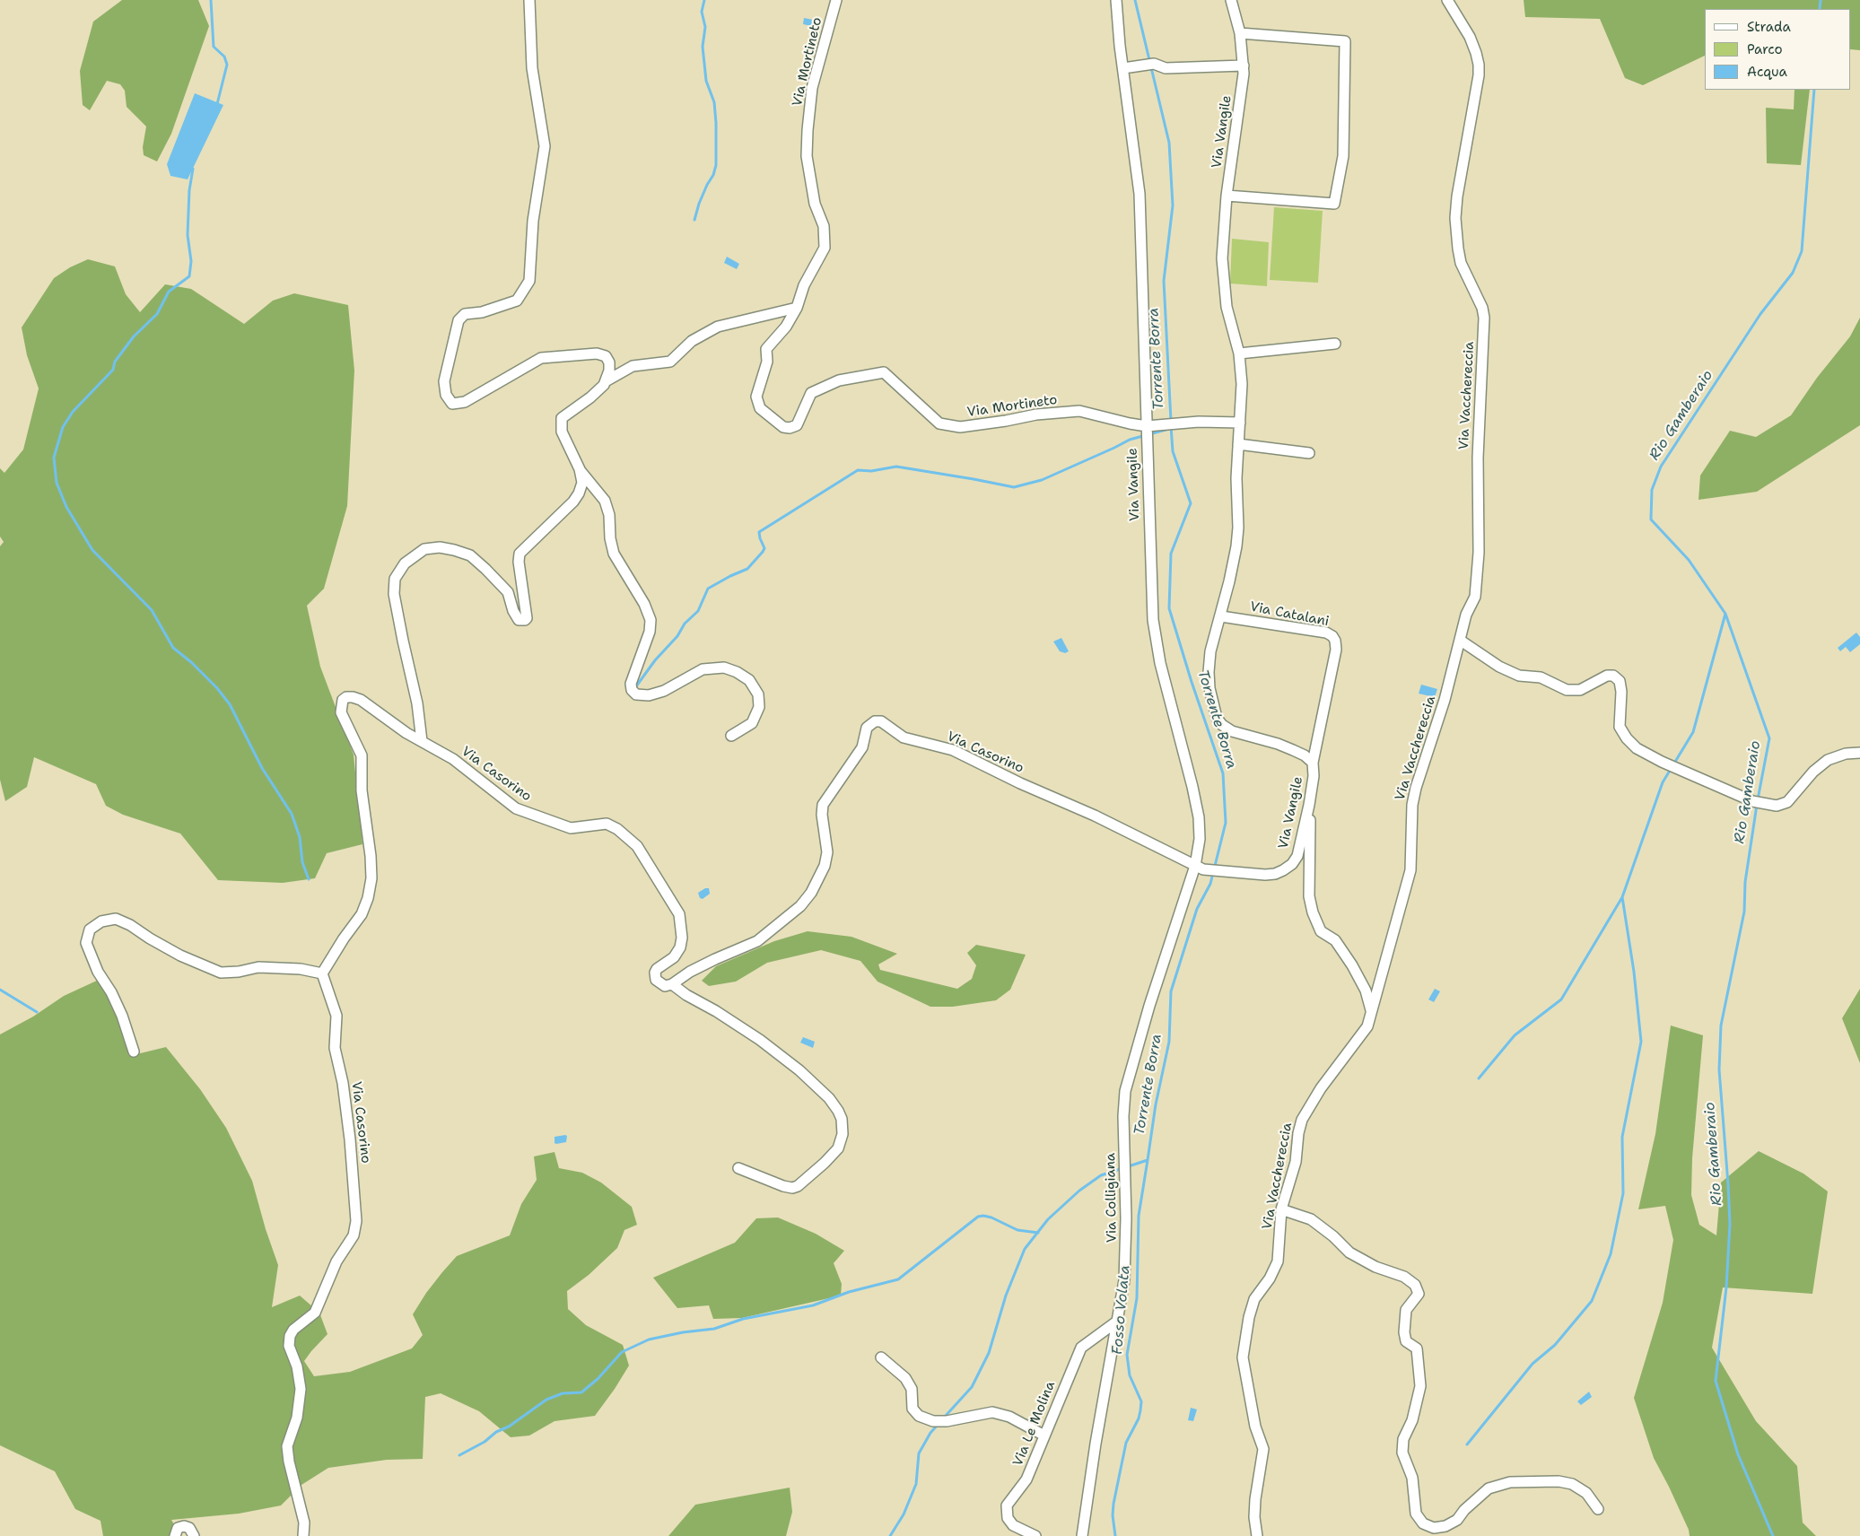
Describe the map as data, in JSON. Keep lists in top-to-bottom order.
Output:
{
  "streets": {
    "street": [
      "Via Mortineto",
      "Via Vangile",
      "Via Vacchereccia",
      "Via Catalani",
      "Via Casorino",
      "Via Colligiana",
      "Via Le Molina"
    ]
  },
  "crossings": [
    ["Via Mortineto", "Via Vangile"],
    ["Via Vangile", "Via Catalani"],
    ["Via Vangile", "Via Casorino"],
    ["Via Vangile", "Via Colligiana"],
    ["Via Casorino", "Via Colligiana"],
    ["Via Colligiana", "Via Le Molina"]
  ],
  "water": ["Torrente Borra", "Rio Gamberaio", "Fosso Volata"],
  "legend": ["Strada", "Parco", "Acqua"]
}
